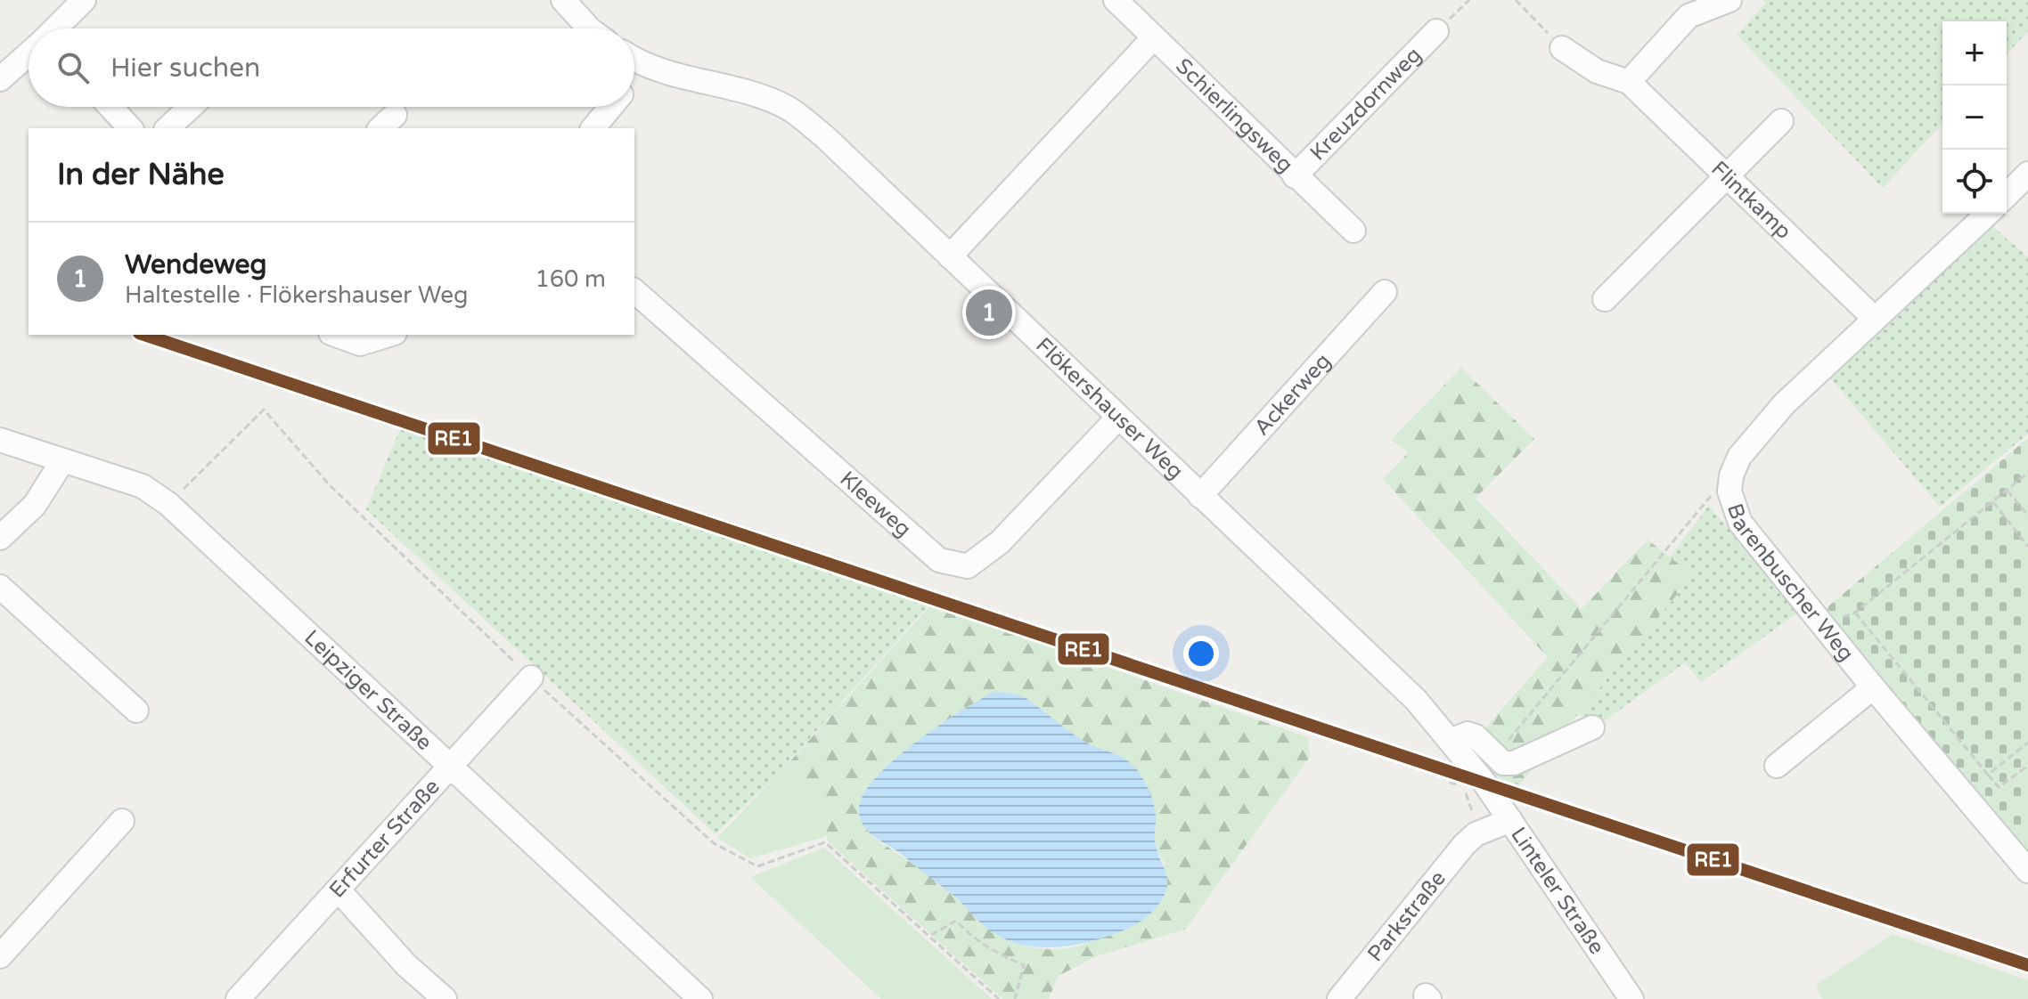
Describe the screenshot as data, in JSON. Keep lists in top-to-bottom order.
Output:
{
  "streets": {
    "street": [
      "Kreuzdornweg",
      "Schierlingsweg",
      "Flintkamp",
      "Ackerweg",
      "Flökershauser Weg",
      "Kleeweg",
      "Barenbuscher Weg",
      "Leipziger Straße",
      "Erfurter Straße",
      "Linteler Straße",
      "Parkstraße"
    ]
  },
  "crossings": [
    ["Kreuzdornweg", "Schierlingsweg"],
    ["Flintkamp", "Barenbuscher Weg"],
    ["Ackerweg", "Flökershauser Weg"],
    ["Flökershauser Weg", "Kleeweg"],
    ["Flökershauser Weg", "Linteler Straße"],
    ["Flökershauser Weg", "Parkstraße"],
    ["Leipziger Straße", "Erfurter Straße"],
    ["Linteler Straße", "Parkstraße"]
  ],
  "lines": ["transit line RE1"],
  "page": {
    "map_buttons": ["+", "−"],
    "search": "Hier suchen",
    "heading": "In der Nähe",
    "list": [
      {
        "mark": "1",
        "name": "Wendeweg",
        "note": "Haltestelle · Flökershauser Weg",
        "value": "160 m"
      }
    ],
    "pins": "1"
  }
}
